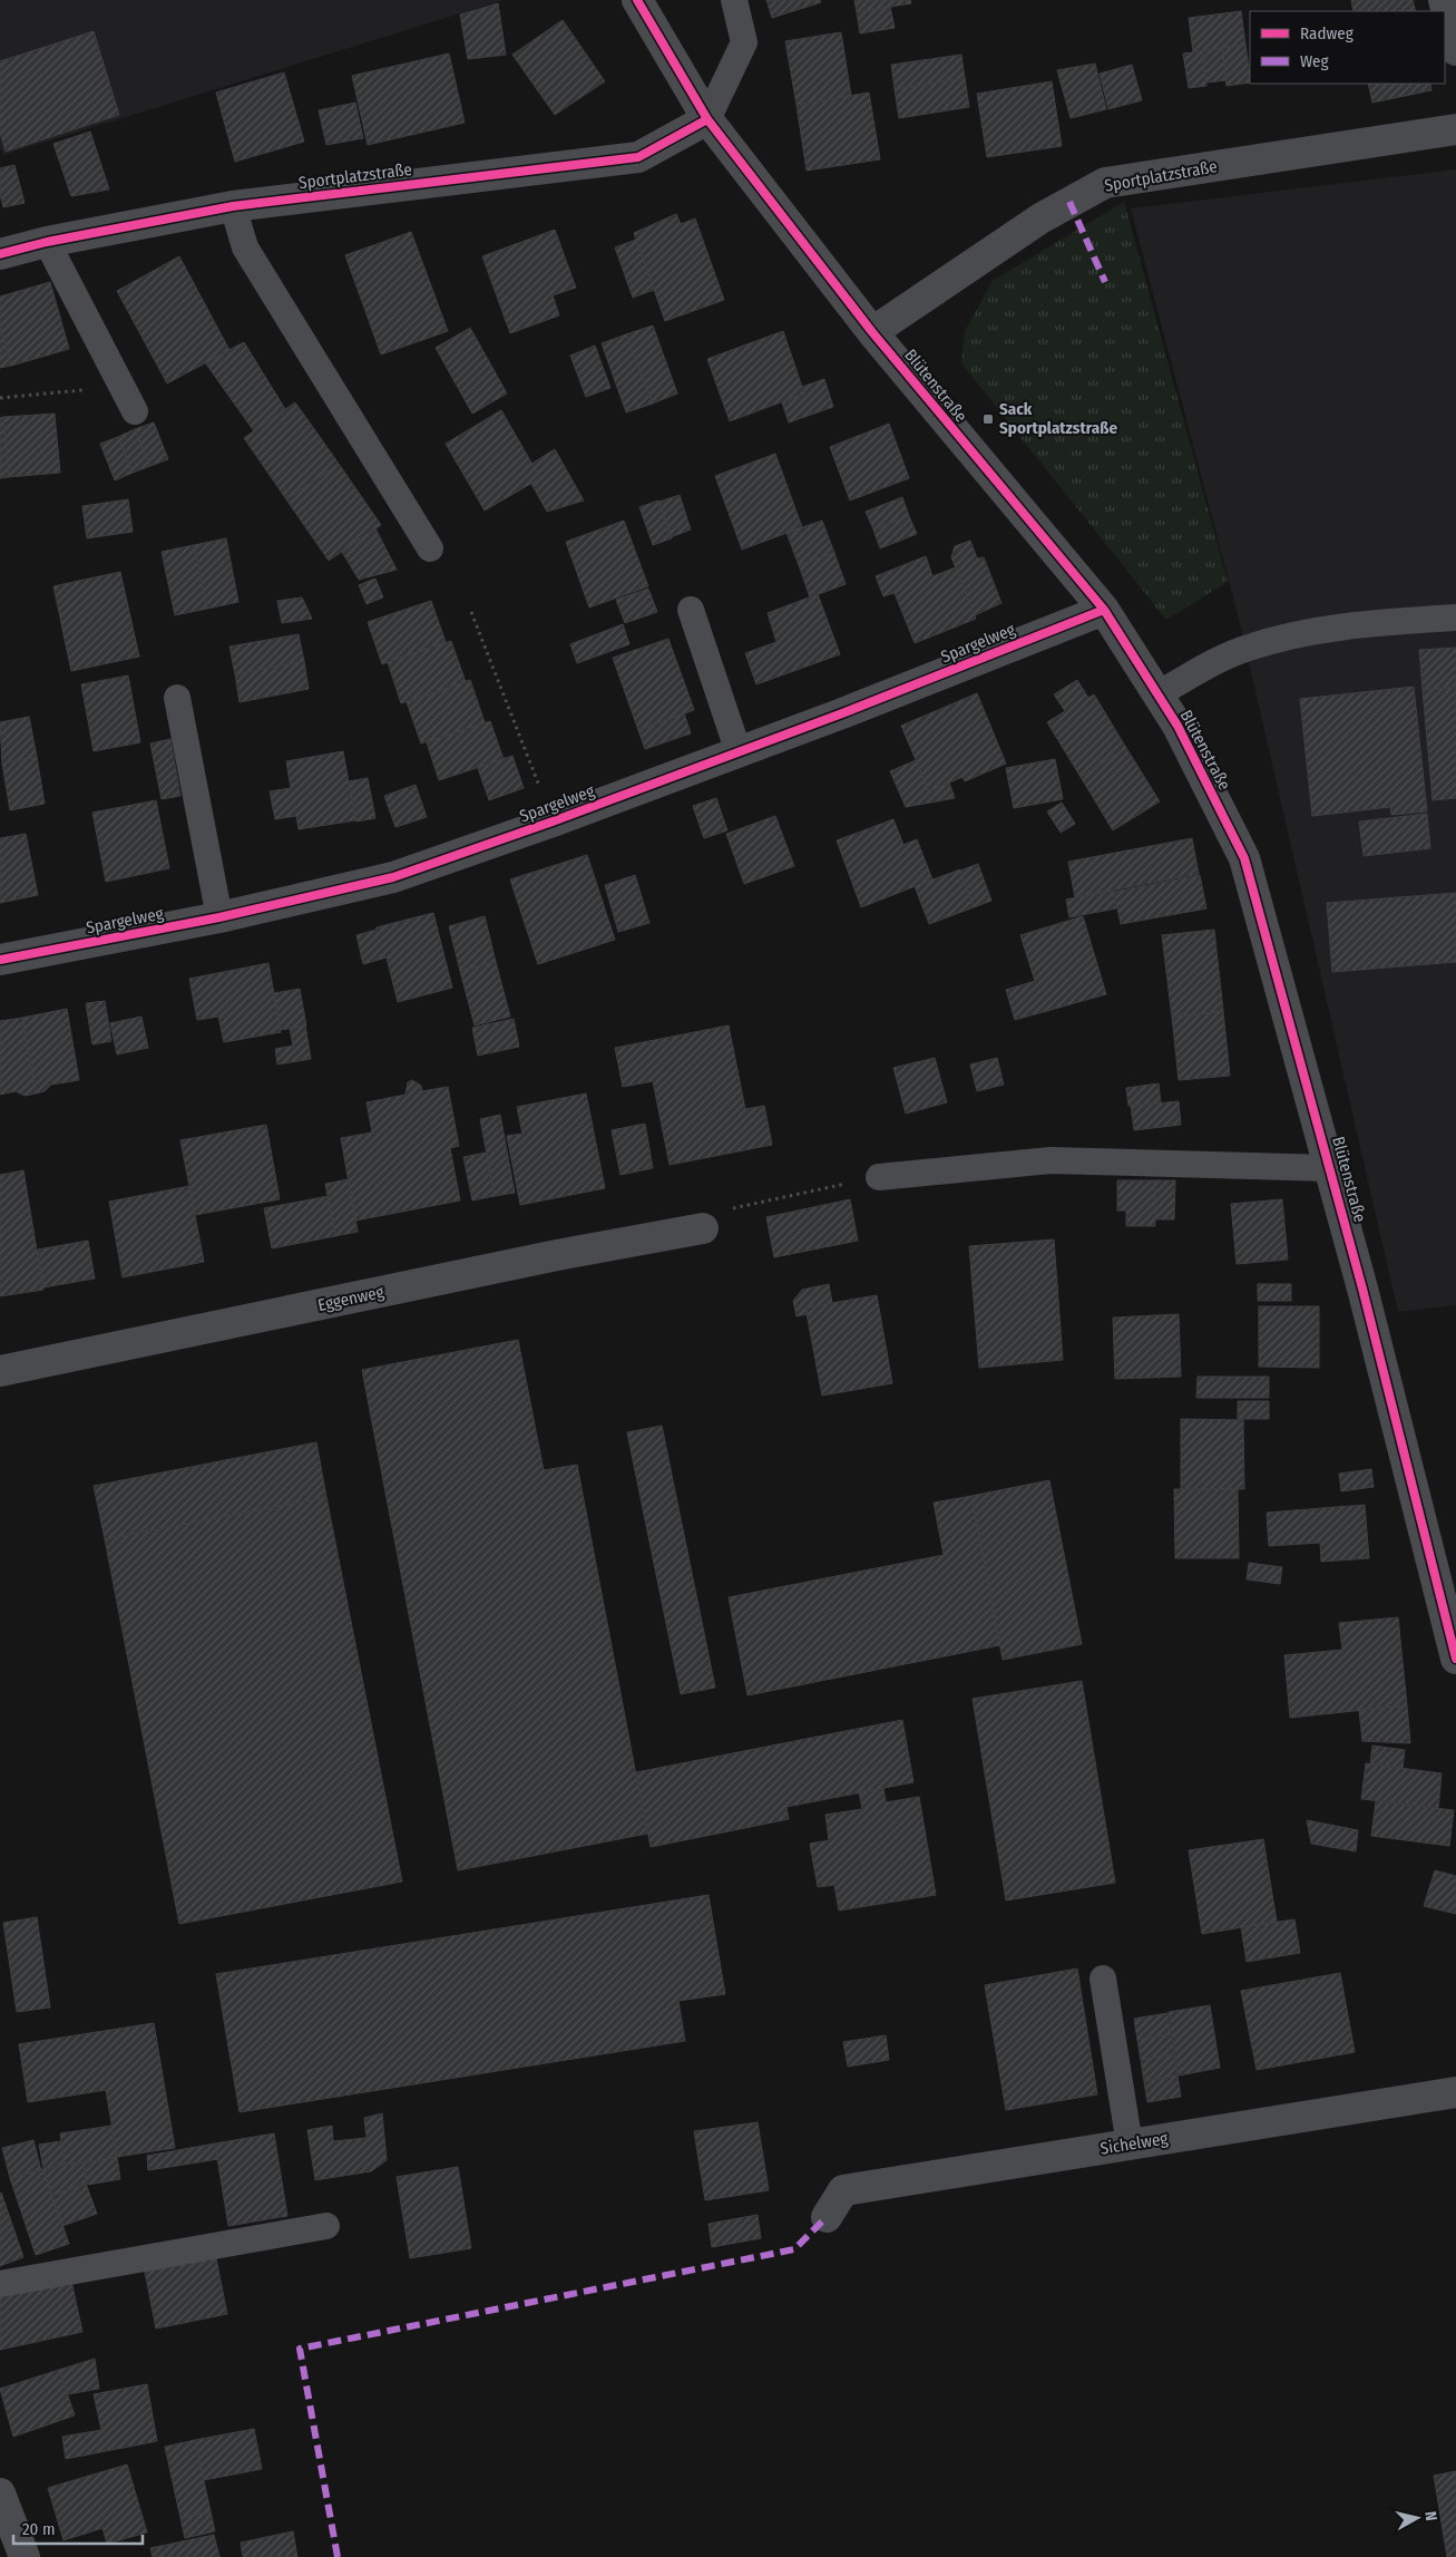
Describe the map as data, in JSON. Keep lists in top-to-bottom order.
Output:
{
  "streets": {
    "street": [
      "Sportplatzstraße",
      "Blütenstraße",
      "Spargelweg",
      "Eggenweg",
      "Sichelweg"
    ]
  },
  "crossings": [
    ["Sportplatzstraße", "Blütenstraße"],
    ["Blütenstraße", "Spargelweg"]
  ],
  "places": {
    "transit": ["Sack Sportplatzstraße"]
  },
  "legend": ["Radweg", "Weg"],
  "scale_bar": "20 m",
  "north": "right"
}
